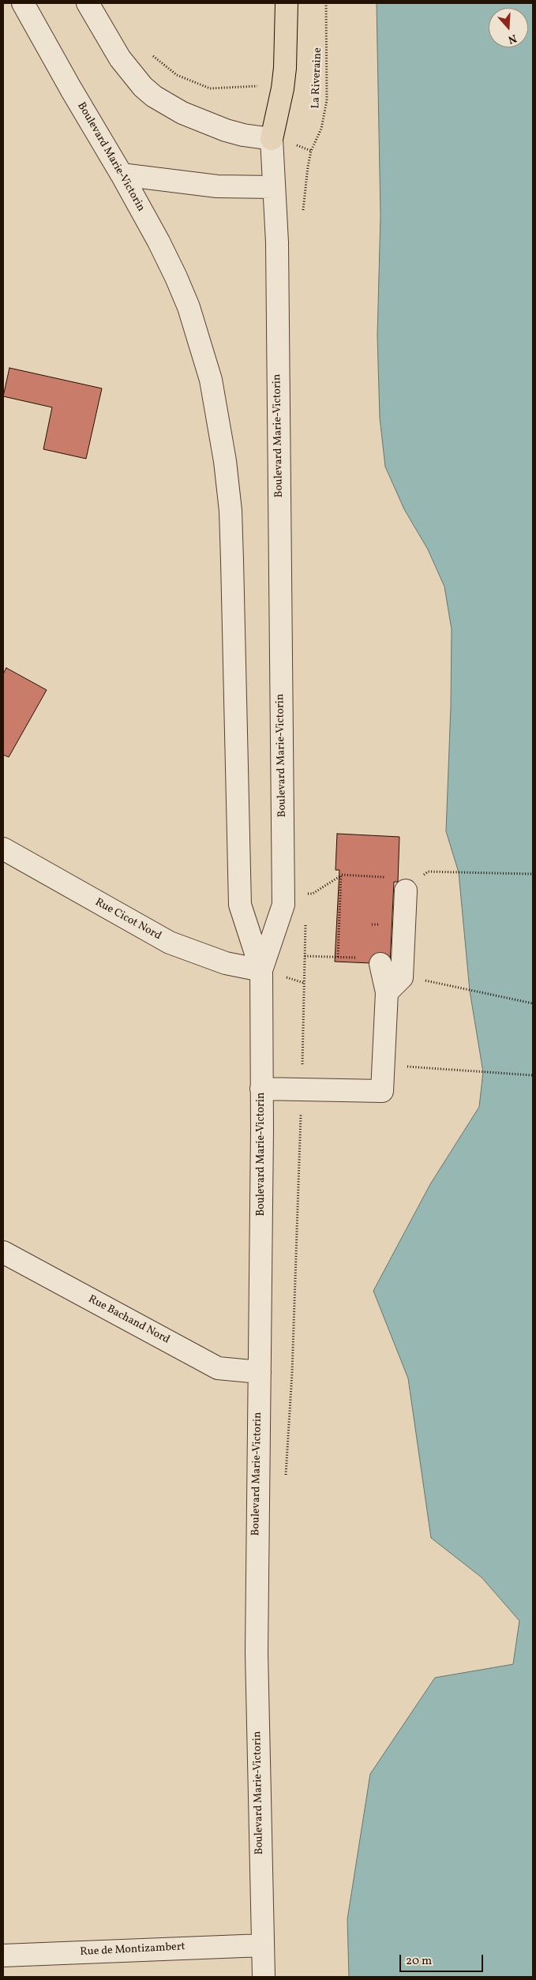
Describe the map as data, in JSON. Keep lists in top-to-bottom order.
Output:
{
  "streets": {
    "street": [
      "Boulevard Marie-Victorin",
      "Rue Cicot Nord",
      "Rue Bachand Nord",
      "Rue de Montizambert"
    ],
    "path": ["La Riveraine"]
  },
  "crossings": [
    ["Boulevard Marie-Victorin", "Rue Cicot Nord"],
    ["Boulevard Marie-Victorin", "Rue Bachand Nord"],
    ["Boulevard Marie-Victorin", "Rue de Montizambert"]
  ],
  "scale_bar": "20 m",
  "north": "bottom"
}
